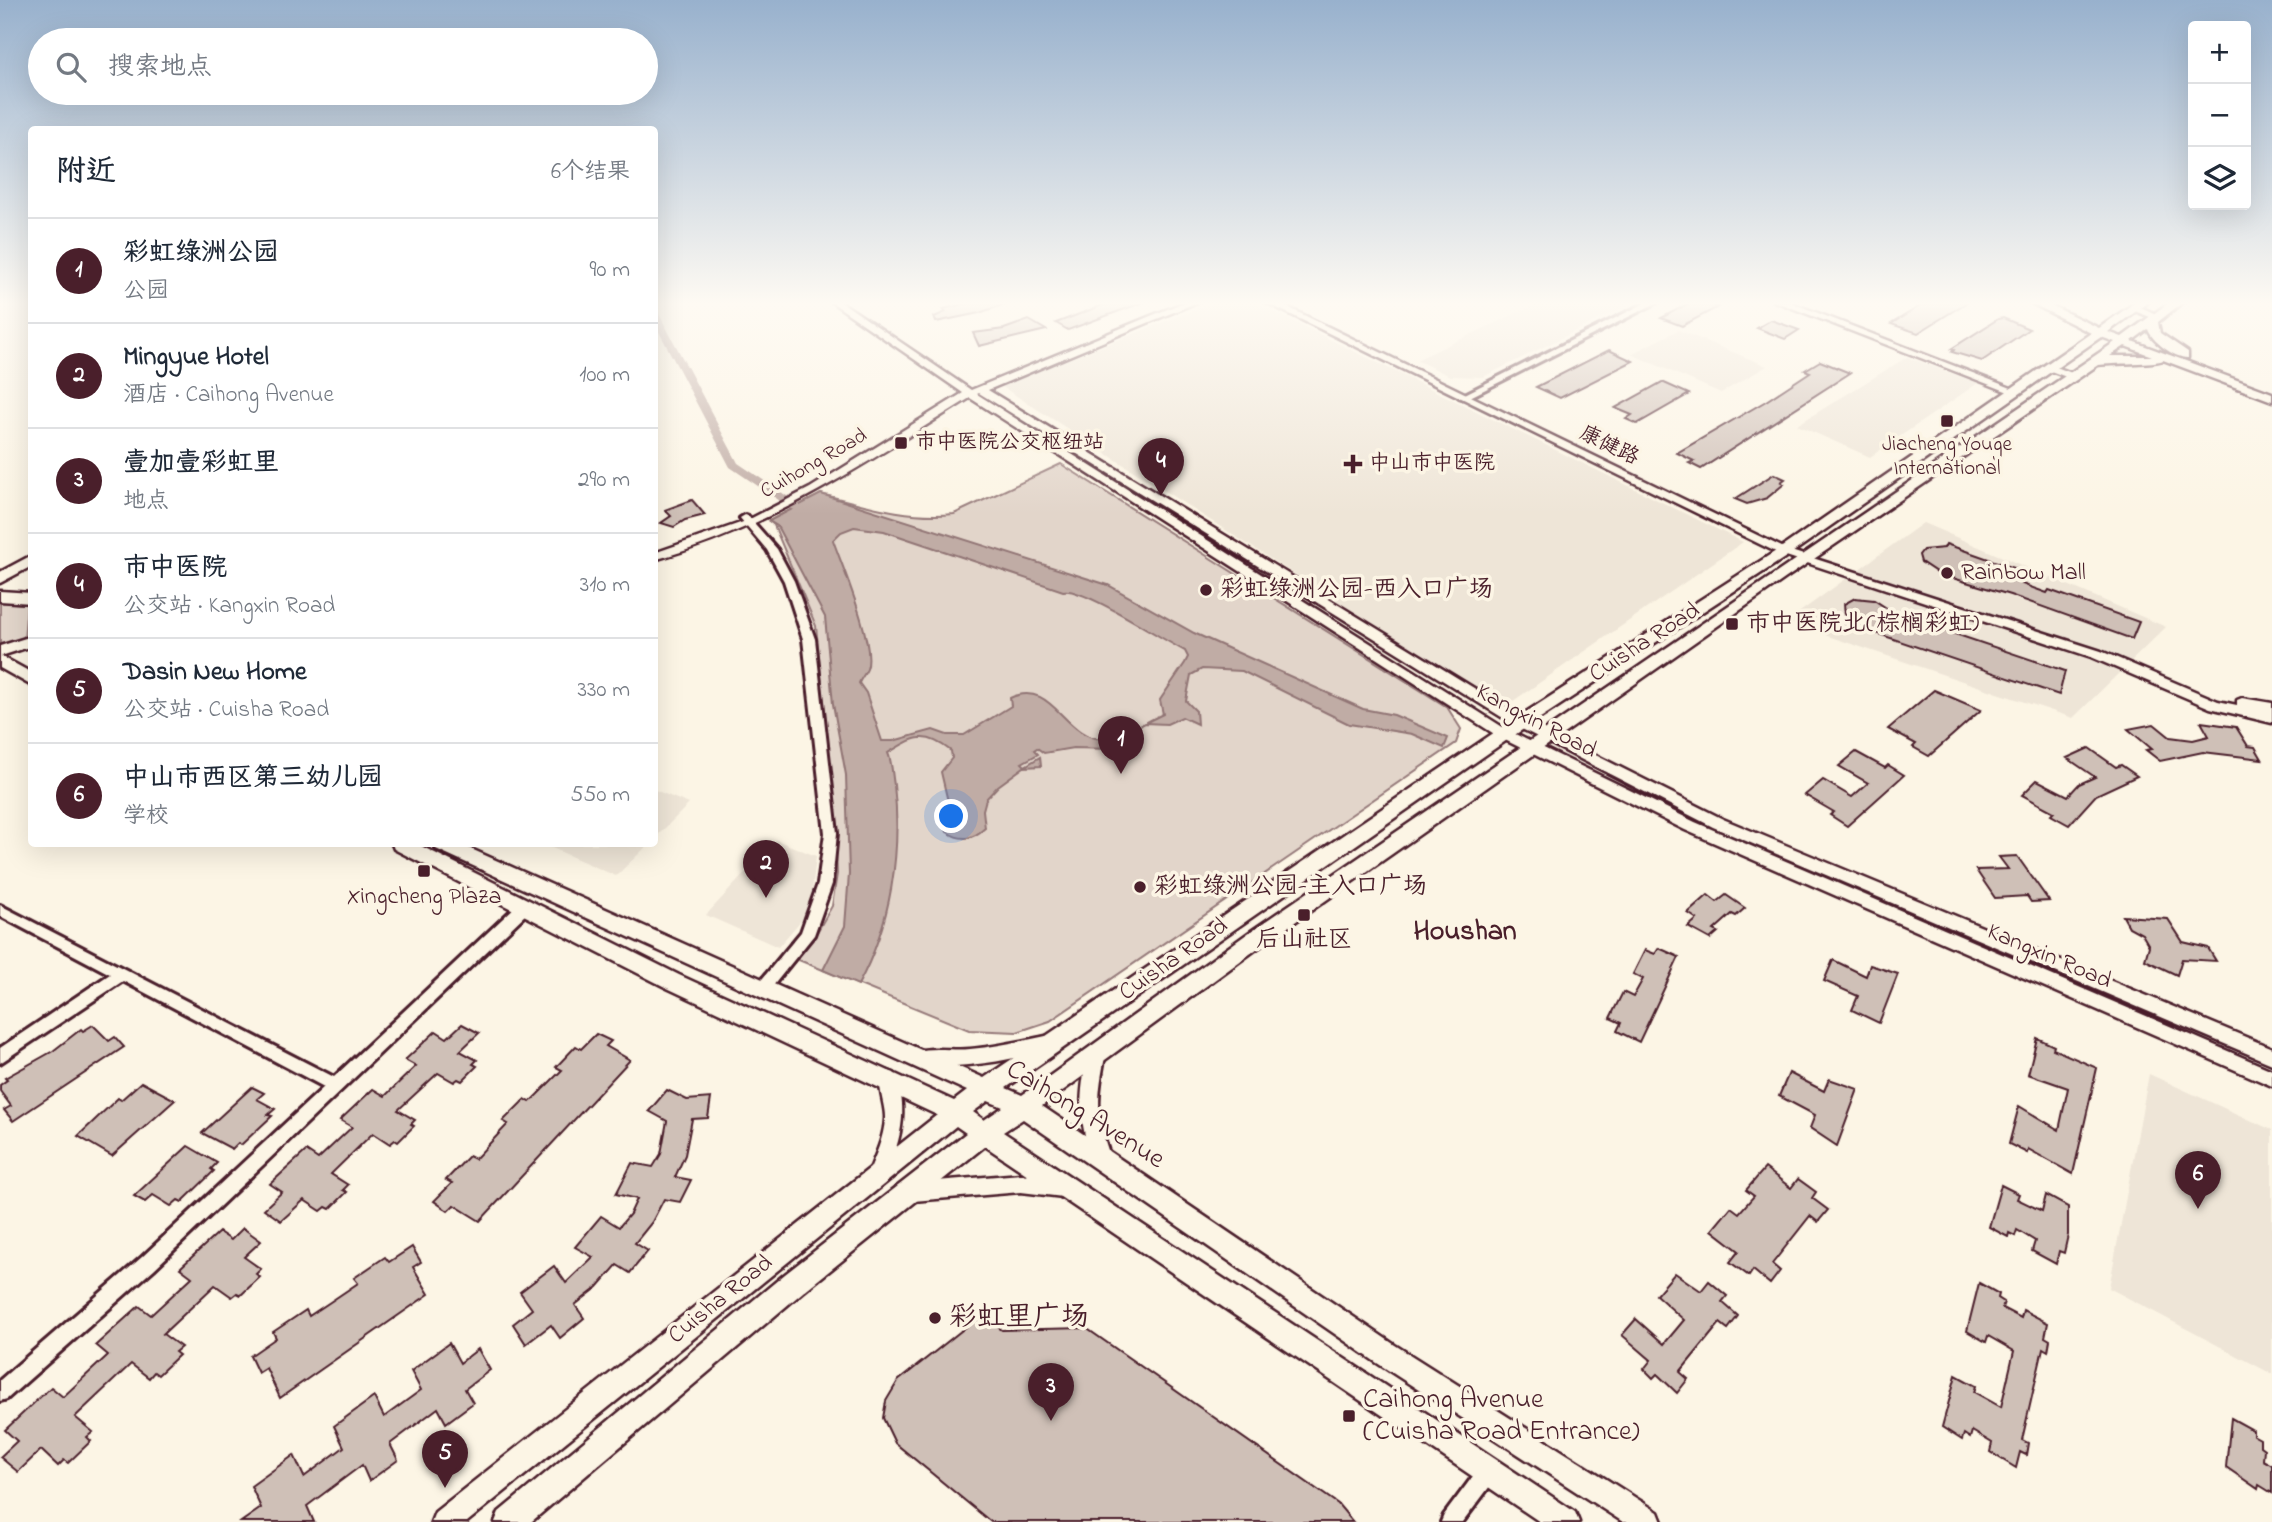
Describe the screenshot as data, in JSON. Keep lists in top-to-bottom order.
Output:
{
  "streets": {
    "main road": ["Cuisha Road", "Caihong Avenue"],
    "street": ["康健路", "Cuihong Road", "Kangxin Road"]
  },
  "crossings": [
    ["康健路", "Cuisha Road"],
    ["Cuihong Road", "Kangxin Road"],
    ["Cuisha Road", "Kangxin Road"],
    ["Cuisha Road", "Caihong Avenue"]
  ],
  "districts": ["Houshan"],
  "places": {
    "transit": [
      "Jiacheng Youge International",
      "市中医院公交枢纽站",
      "市中医院北(棕榈彩虹)",
      "Xingcheng Plaza",
      "后山社区",
      "Caihong Avenue (Cuisha Road Entrance)"
    ],
    "health": ["中山市中医院"],
    "other": [
      "Rainbow Mall",
      "彩虹绿洲公园-西入口广场",
      "彩虹绿洲公园-主入口广场",
      "彩虹里广场"
    ]
  },
  "page": {
    "map_buttons": ["+", "−"],
    "search": "搜索地点",
    "heading": ["附近", "6个结果"],
    "list": [
      {
        "mark": "1",
        "name": "彩虹绿洲公园",
        "note": "公园",
        "value": "90 m"
      },
      {
        "mark": "2",
        "name": "Mingyue Hotel",
        "note": "酒店 · Caihong Avenue",
        "value": "100 m"
      },
      {
        "mark": "3",
        "name": "壹加壹彩虹里",
        "note": "地点",
        "value": "290 m"
      },
      {
        "mark": "4",
        "name": "市中医院",
        "note": "公交站 · Kangxin Road",
        "value": "310 m"
      },
      {
        "mark": "5",
        "name": "Dasin New Home",
        "note": "公交站 · Cuisha Road",
        "value": "330 m"
      },
      {
        "mark": "6",
        "name": "中山市西区第三幼儿园",
        "note": "学校",
        "value": "550 m"
      }
    ],
    "pins": [
      "4",
      "1",
      "2",
      "6",
      "3",
      "5"
    ]
  }
}
